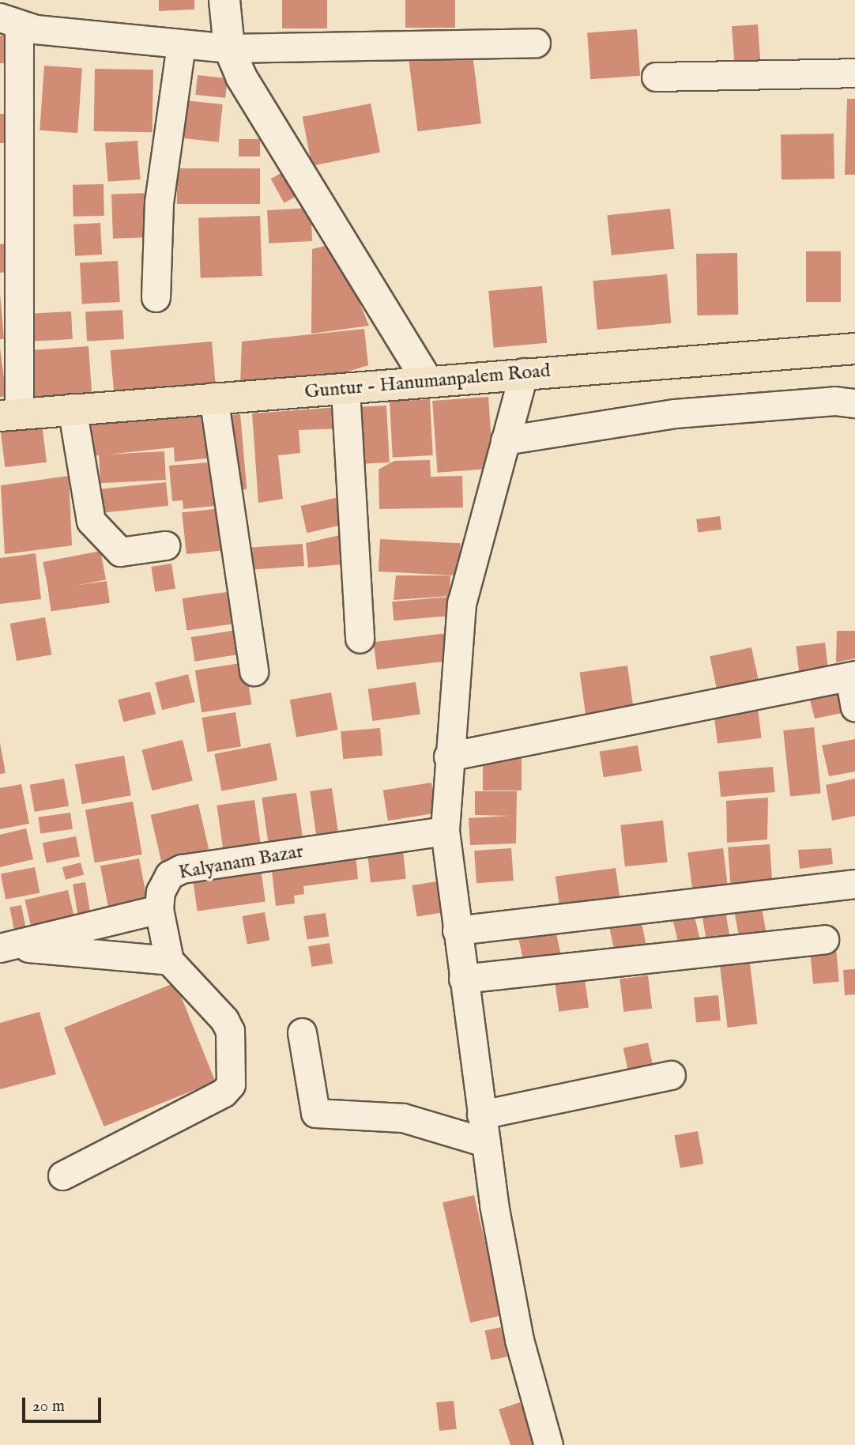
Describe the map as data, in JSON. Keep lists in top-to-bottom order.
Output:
{
  "streets": {
    "main road": ["Guntur - Hanumanpalem Road"],
    "street": ["Kalyanam Bazar"]
  },
  "scale_bar": "20 m"
}
